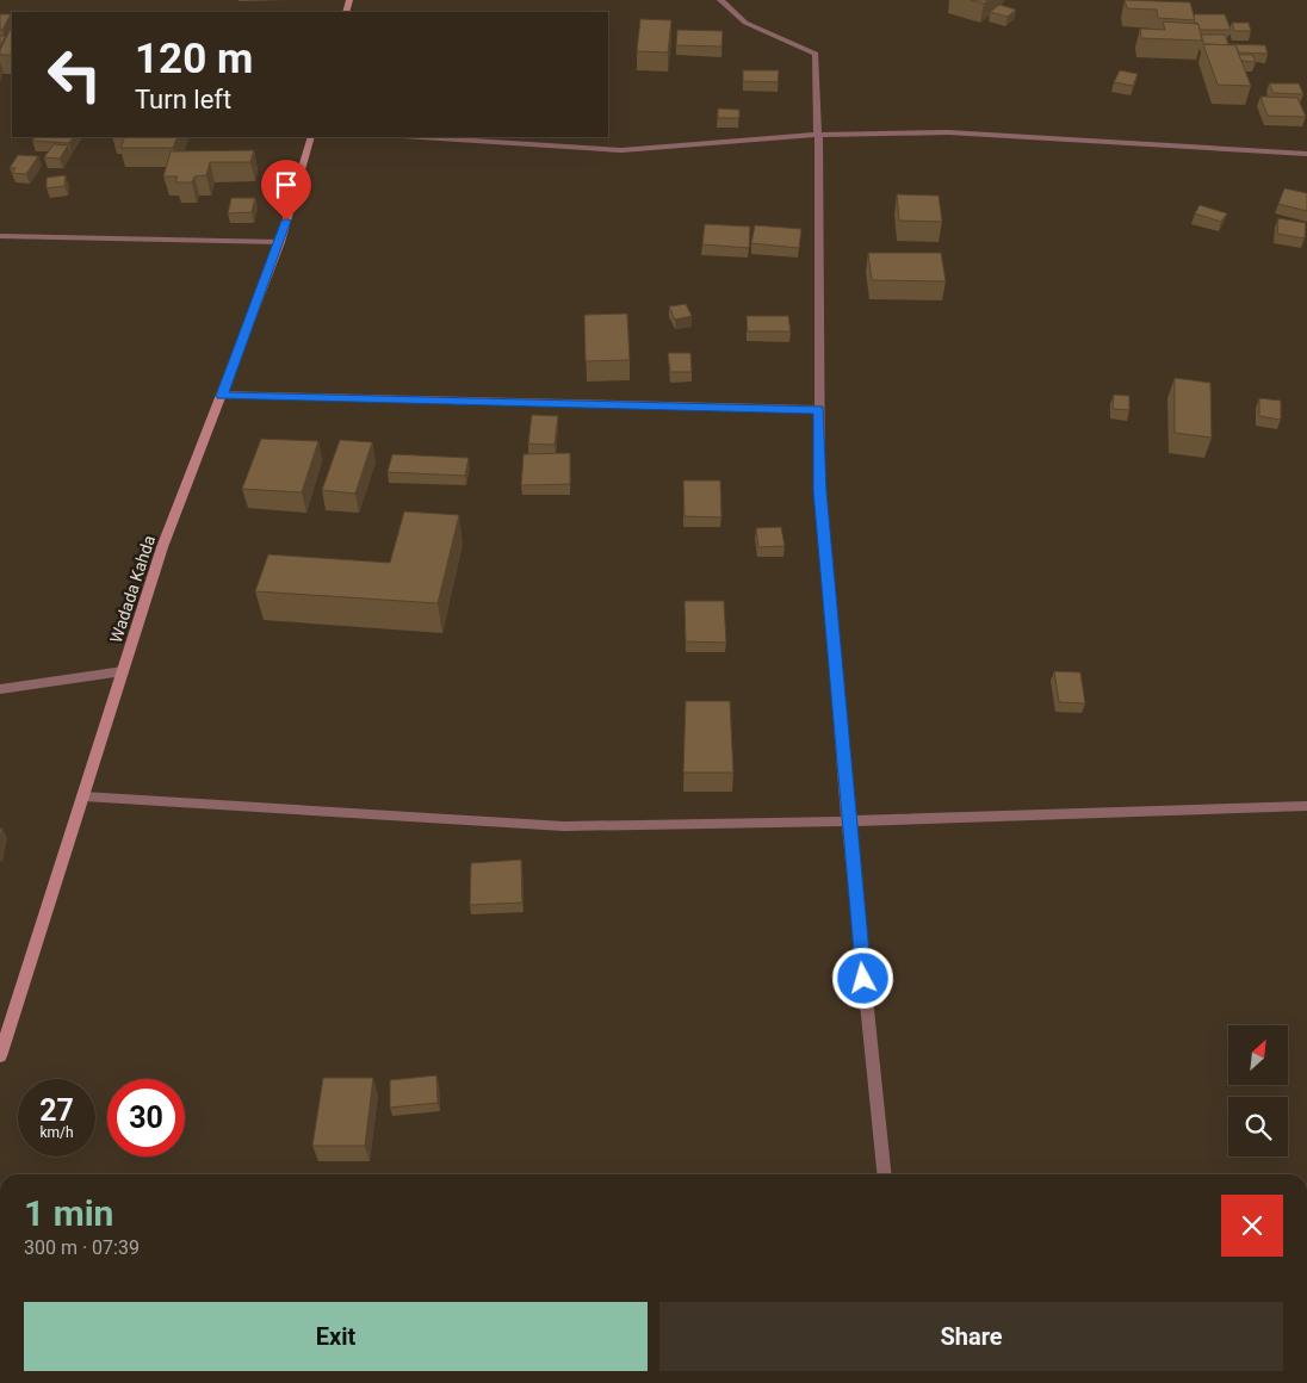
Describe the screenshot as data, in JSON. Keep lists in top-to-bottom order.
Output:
{
  "streets": {
    "main road": ["Wadada Kahda"]
  },
  "north": "top right",
  "page": {
    "turn": ["120 m", "Turn left"],
    "speed": "27 km/h",
    "limit": "30",
    "heading": ["1 min", "300 m · 07:39"],
    "buttons": ["Exit", "Share"]
  }
}
